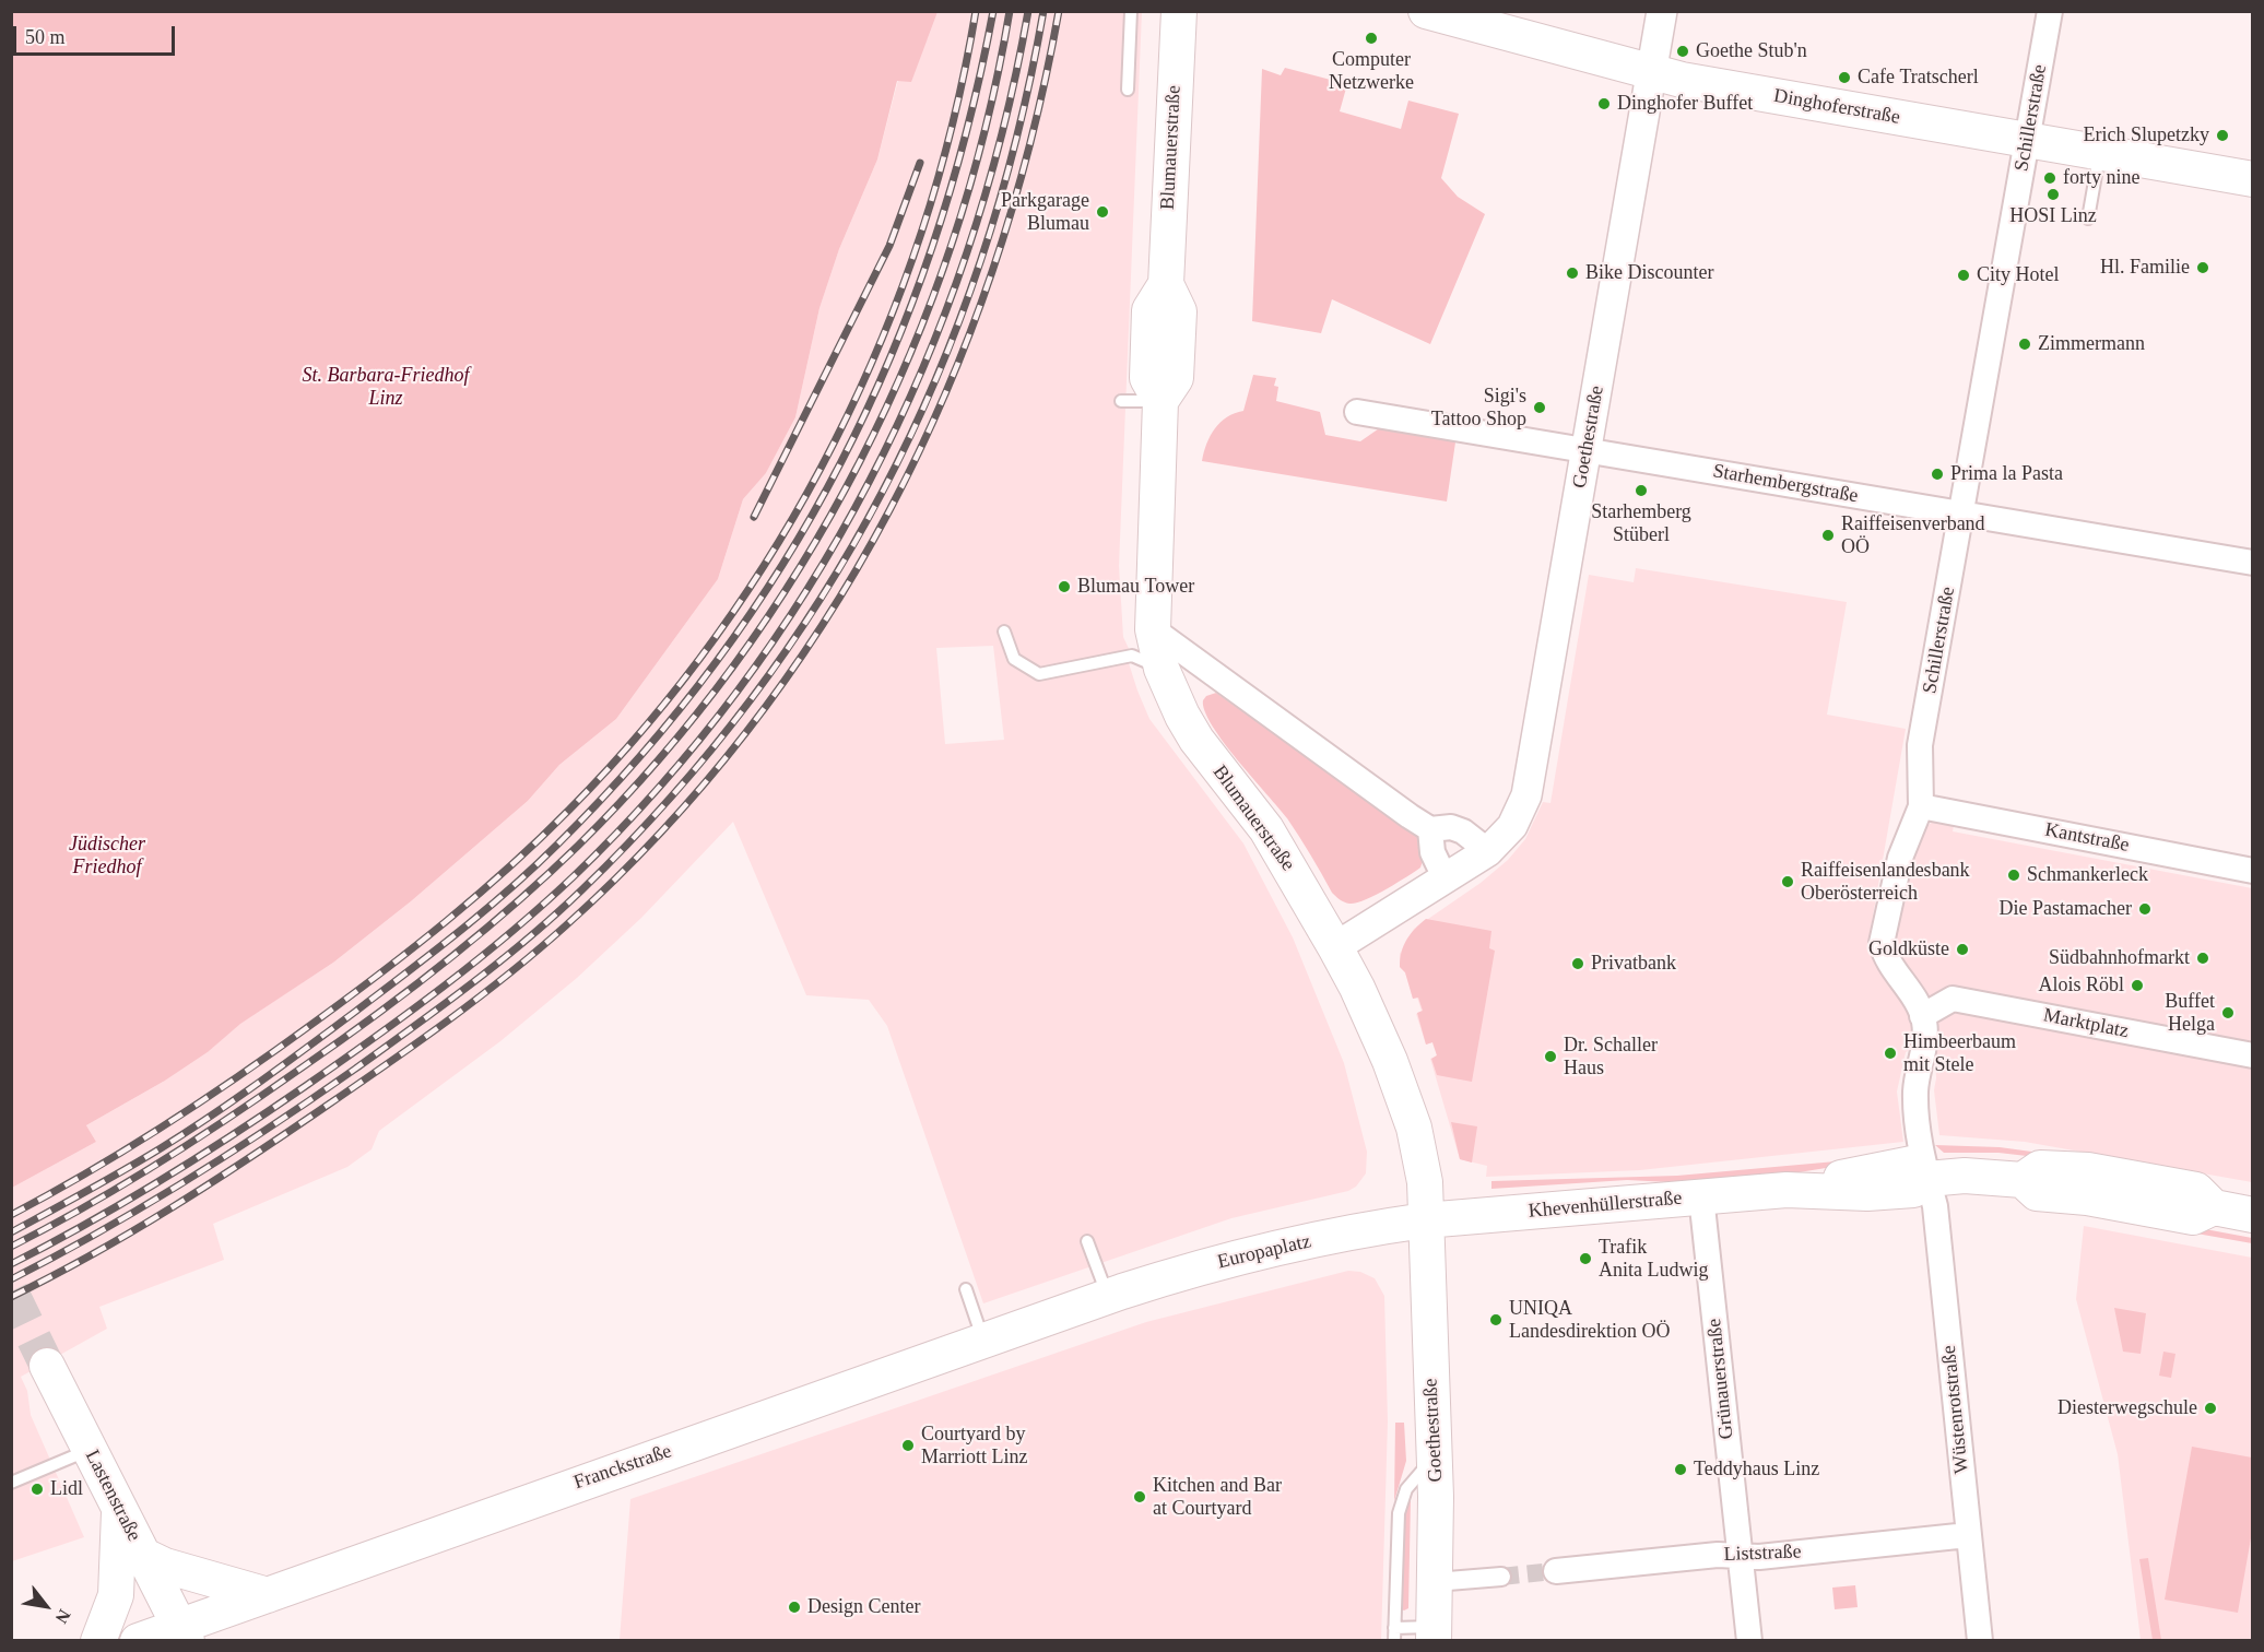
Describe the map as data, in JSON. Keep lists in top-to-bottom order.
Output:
{
  "streets": {
    "main road": [
      "Dinghoferstraße",
      "Blumauerstraße",
      "Goethestraße",
      "Khevenhüllerstraße",
      "Europaplatz",
      "Franckstraße",
      "Lastenstraße"
    ],
    "street": [
      "Schillerstraße",
      "Starhembergstraße",
      "Kantstraße",
      "Marktplatz",
      "Grünauerstraße",
      "Wüstenrotstraße",
      "Liststraße"
    ]
  },
  "crossings": [
    ["Dinghoferstraße", "Schillerstraße"],
    ["Dinghoferstraße", "Goethestraße"],
    ["Schillerstraße", "Starhembergstraße"],
    ["Schillerstraße", "Kantstraße"],
    ["Schillerstraße", "Marktplatz"],
    ["Schillerstraße", "Khevenhüllerstraße"],
    ["Schillerstraße", "Wüstenrotstraße"],
    ["Blumauerstraße", "Goethestraße"],
    ["Blumauerstraße", "Khevenhüllerstraße"],
    ["Blumauerstraße", "Europaplatz"],
    ["Goethestraße", "Starhembergstraße"],
    ["Goethestraße", "Khevenhüllerstraße"],
    ["Goethestraße", "Europaplatz"],
    ["Khevenhüllerstraße", "Europaplatz"],
    ["Khevenhüllerstraße", "Grünauerstraße"],
    ["Khevenhüllerstraße", "Wüstenrotstraße"],
    ["Europaplatz", "Franckstraße"],
    ["Grünauerstraße", "Liststraße"],
    ["Wüstenrotstraße", "Liststraße"],
    ["Franckstraße", "Lastenstraße"]
  ],
  "parks": ["St. Barbara-Friedhof Linz", "Jüdischer Friedhof"],
  "places": [
    "Computer Netzwerke",
    "Goethe Stub'n",
    "Cafe Tratscherl",
    "Dinghofer Buffet",
    "Erich Slupetzky",
    "forty nine",
    "HOSI Linz",
    "Parkgarage Blumau",
    "Hl. Familie",
    "Bike Discounter",
    "City Hotel",
    "Zimmermann",
    "Sigi's Tattoo Shop",
    "Prima la Pasta",
    "Starhemberg Stüberl",
    "Raiffeisenverband OÖ",
    "Blumau Tower",
    "Schmankerleck",
    "Raiffeisenlandesbank Oberösterreich",
    "Die Pastamacher",
    "Goldküste",
    "Südbahnhofmarkt",
    "Privatbank",
    "Alois Röbl",
    "Buffet Helga",
    "Himbeerbaum mit Stele",
    "Dr. Schaller Haus",
    "Trafik Anita Ludwig",
    "UNIQA Landesdirektion OÖ",
    "Diesterwegschule",
    "Courtyard by Marriott Linz",
    "Teddyhaus Linz",
    "Lidl",
    "Kitchen and Bar at Courtyard",
    "Design Center"
  ],
  "scale_bar": "50 m",
  "north": "bottom right"
}
